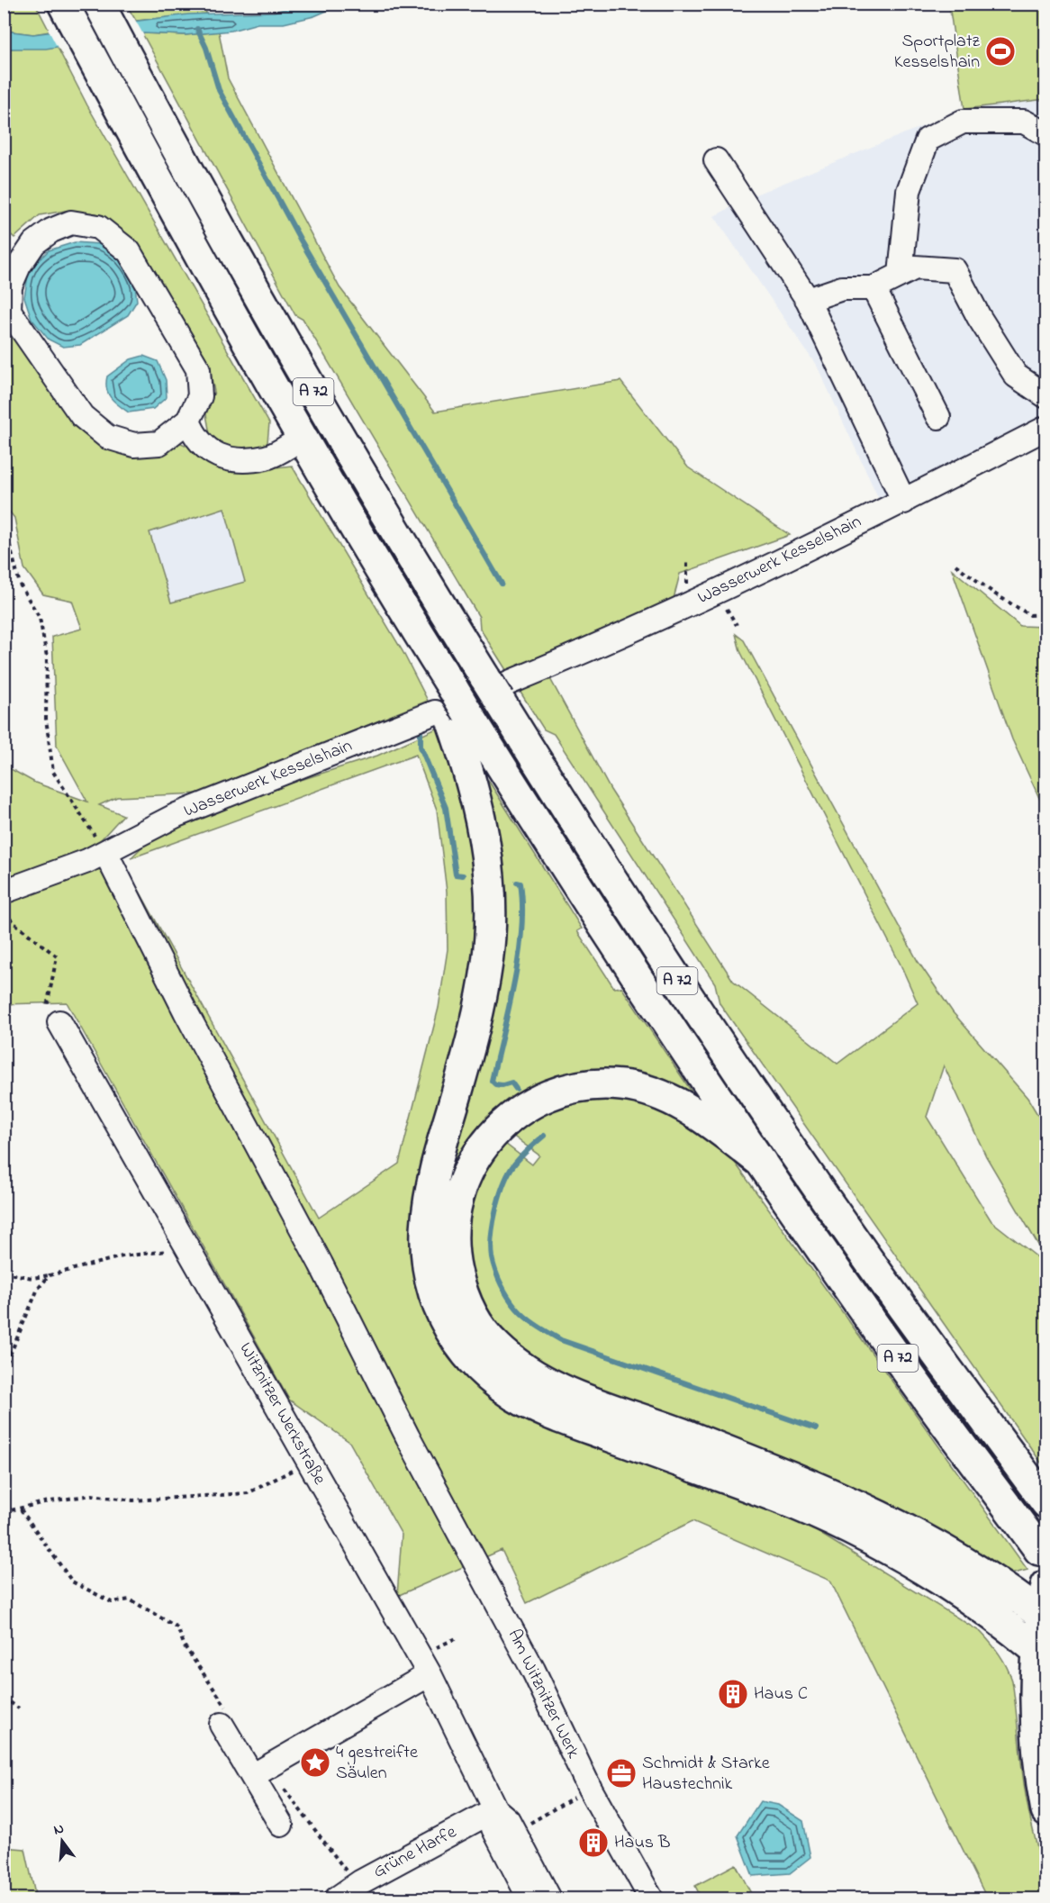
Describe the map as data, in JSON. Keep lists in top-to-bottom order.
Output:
{
  "streets": {
    "main road": ["A 72"],
    "street": [
      "Wasserwerk Kesselshain",
      "Witznitzer Werkstraße",
      "Am Witznitzer Werk",
      "Grüne Harfe"
    ]
  },
  "crossings": [
    ["A 72", "Wasserwerk Kesselshain"],
    ["Wasserwerk Kesselshain", "Am Witznitzer Werk"],
    ["Witznitzer Werkstraße", "Grüne Harfe"]
  ],
  "places": {
    "sports": ["Sportplatz Kesselshain"],
    "building": ["Haus C", "Haus B"],
    "place": ["4 gestreifte Säulen"],
    "office": ["Schmidt & Starke Haustechnik"]
  },
  "north": "top"
}
